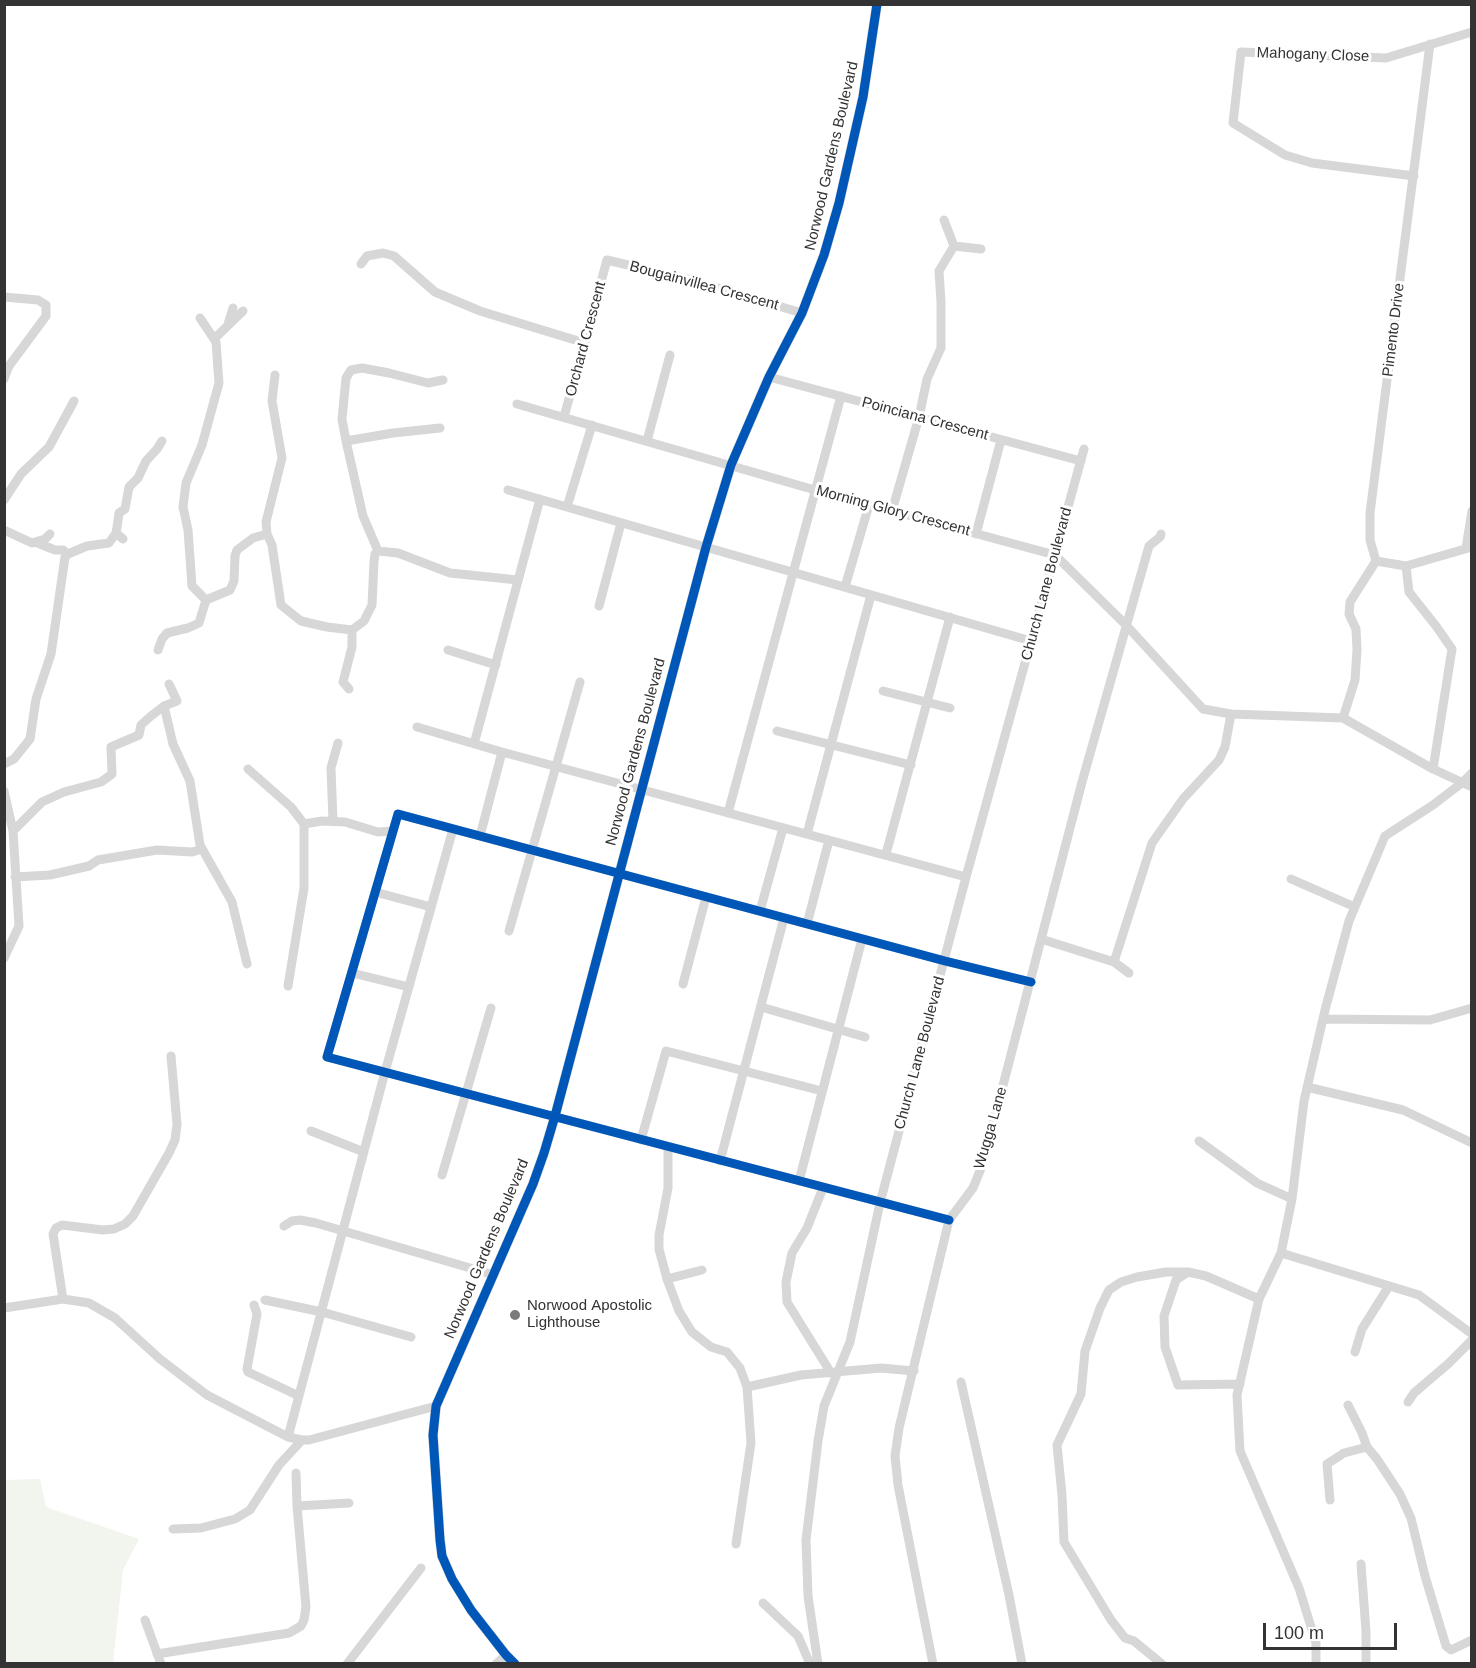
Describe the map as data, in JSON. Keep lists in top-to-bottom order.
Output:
{
  "streets": {
    "street": [
      "Mahogany Close",
      "Norwood Gardens Boulevard",
      "Bougainvillea Crescent",
      "Pimento Drive",
      "Orchard Crescent",
      "Poinciana Crescent",
      "Morning Glory Crescent",
      "Church Lane Boulevard",
      "Wugga Lane"
    ]
  },
  "crossings": [
    ["Mahogany Close", "Pimento Drive"],
    ["Norwood Gardens Boulevard", "Bougainvillea Crescent"],
    ["Norwood Gardens Boulevard", "Poinciana Crescent"],
    ["Norwood Gardens Boulevard", "Morning Glory Crescent"],
    ["Bougainvillea Crescent", "Orchard Crescent"],
    ["Orchard Crescent", "Morning Glory Crescent"],
    ["Poinciana Crescent", "Church Lane Boulevard"],
    ["Morning Glory Crescent", "Church Lane Boulevard"]
  ],
  "places": ["Norwood Apostolic Lighthouse"],
  "scale_bar": "100 m"
}
